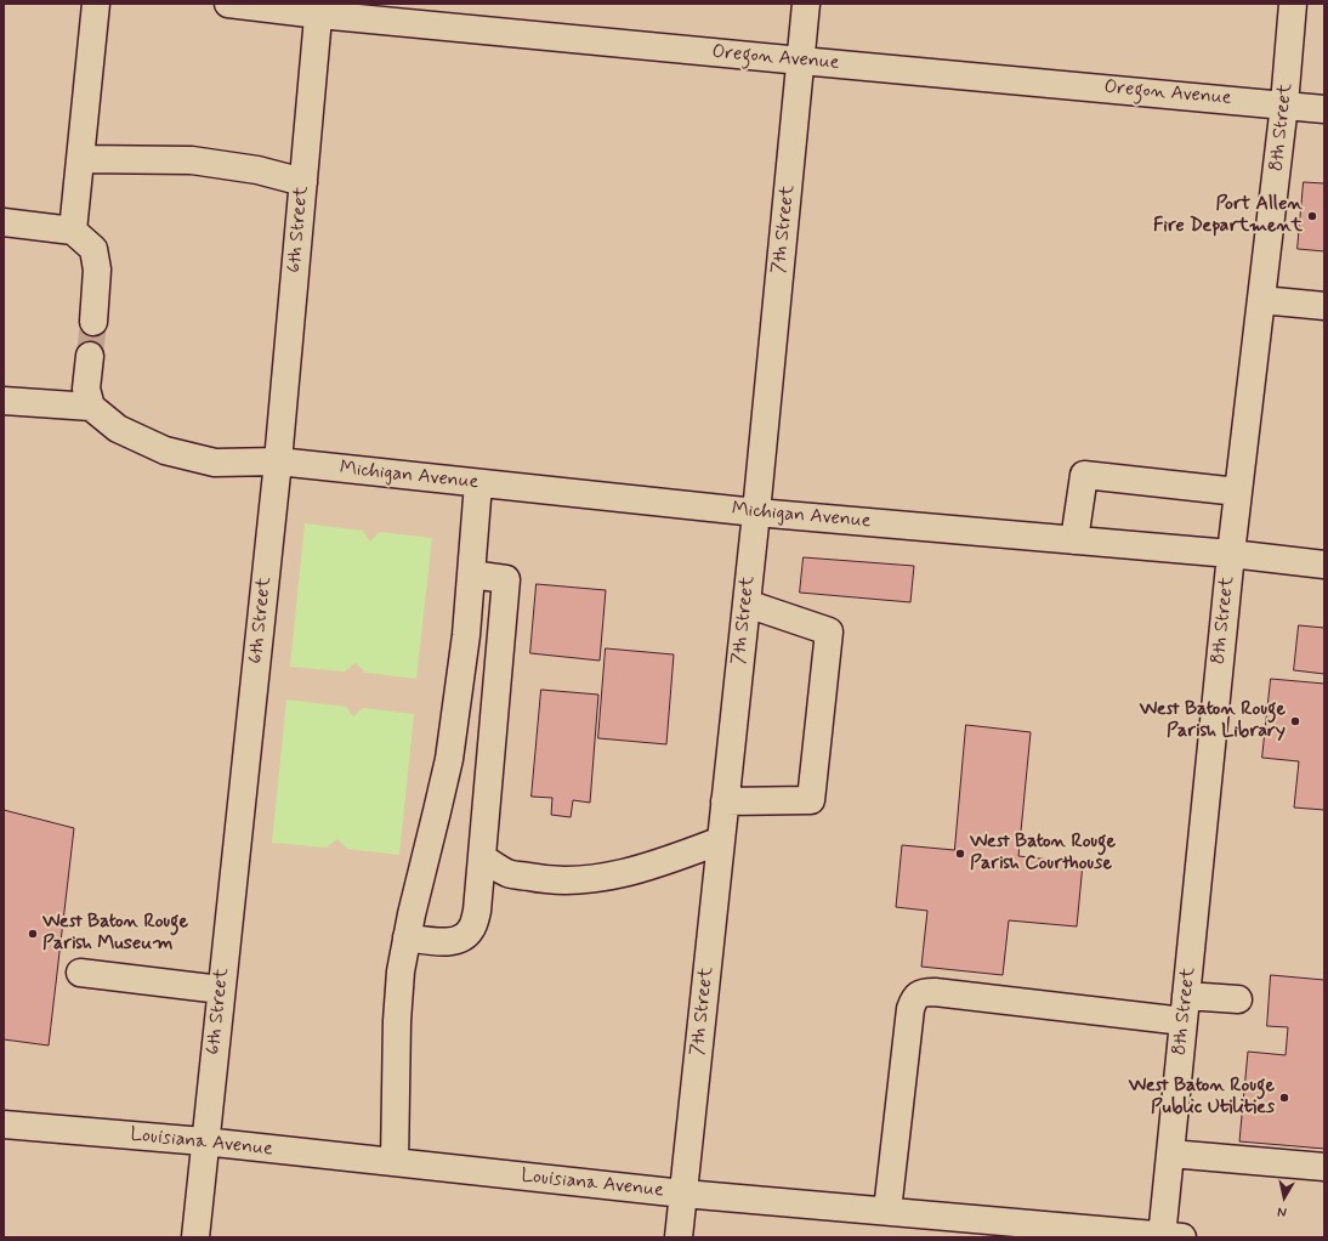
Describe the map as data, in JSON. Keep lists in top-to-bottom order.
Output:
{
  "streets": {
    "street": [
      "Oregon Avenue",
      "8th Street",
      "6th Street",
      "7th Street",
      "Michigan Avenue",
      "Louisiana Avenue"
    ]
  },
  "crossings": [
    ["Oregon Avenue", "8th Street"],
    ["Oregon Avenue", "6th Street"],
    ["Oregon Avenue", "7th Street"],
    ["8th Street", "Michigan Avenue"],
    ["8th Street", "Louisiana Avenue"],
    ["6th Street", "Michigan Avenue"],
    ["6th Street", "Louisiana Avenue"],
    ["7th Street", "Michigan Avenue"],
    ["7th Street", "Louisiana Avenue"]
  ],
  "places": [
    "Port Allen Fire Department",
    "West Baton Rouge Parish Library",
    "West Baton Rouge Parish Courthouse",
    "West Baton Rouge Parish Museum",
    "West Baton Rouge Public Utilities"
  ],
  "north": "bottom"
}
